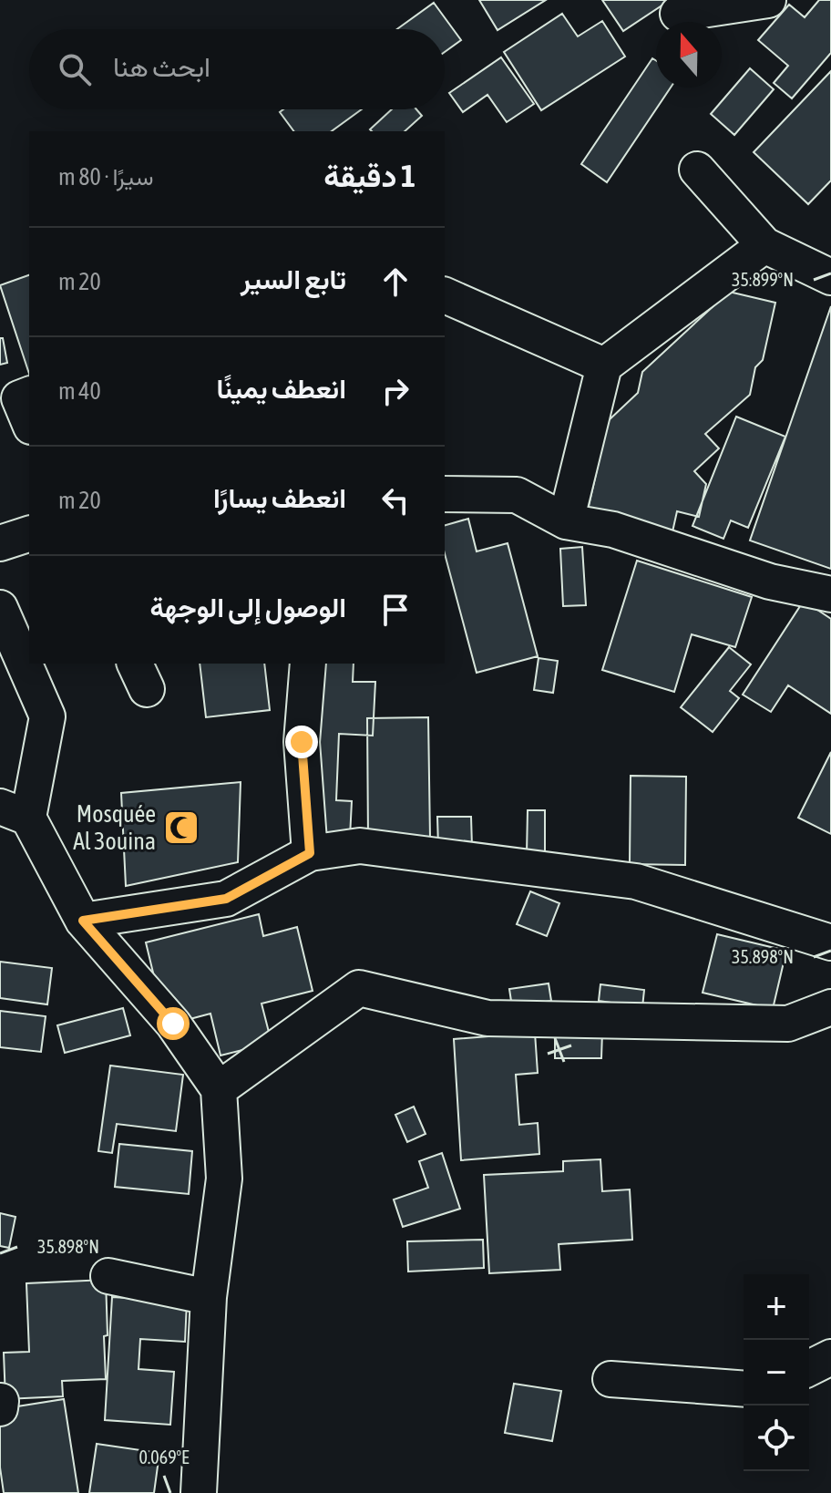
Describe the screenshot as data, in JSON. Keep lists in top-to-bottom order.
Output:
{
  "places": {
    "mosque": ["Mosquée Al 3ouina"]
  },
  "north": "top",
  "page": {
    "search": "ابحث هنا",
    "heading": ["1 دقيقة", "سيرًا · 80 m"],
    "list": [
      ["تابع السير", "20 m"],
      ["انعطف يمينًا", "40 m"],
      ["انعطف يسارًا", "20 m"],
      "الوصول إلى الوجهة"
    ],
    "map_buttons": ["+", "−"]
  },
  "coordinates": ["35.899°N", "35.898°N", "0.069°E"]
}
